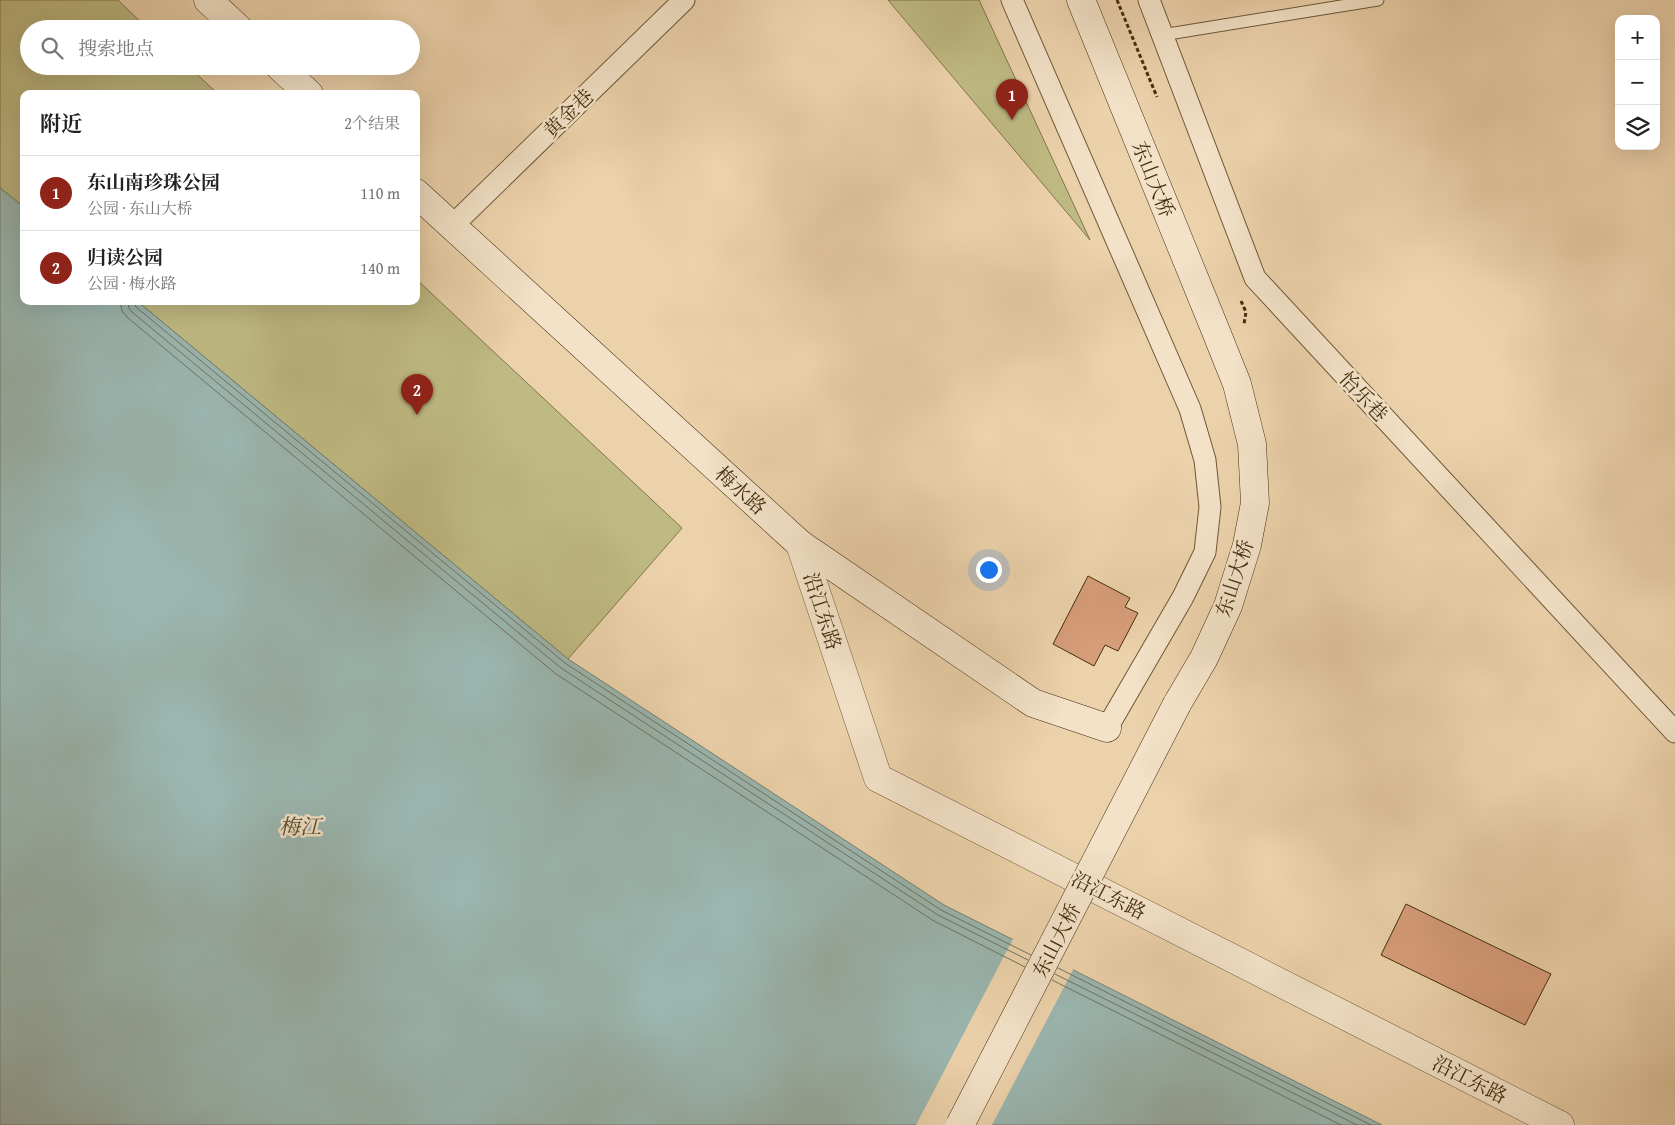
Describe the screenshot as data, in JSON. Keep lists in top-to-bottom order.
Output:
{
  "streets": {
    "main road": ["东山大桥", "梅水路", "沿江东路"],
    "street": ["黄金巷", "怡乐巷"]
  },
  "crossings": [
    ["黄金巷", "梅水路"],
    ["梅水路", "沿江东路"]
  ],
  "water": ["梅江"],
  "page": {
    "map_buttons": ["+", "−"],
    "search": "搜索地点",
    "pins": ["1", "2"],
    "heading": ["附近", "2个结果"],
    "list": [
      {
        "mark": "1",
        "name": "东山南珍珠公园",
        "note": "公园 · 东山大桥",
        "value": "110 m"
      },
      {
        "mark": "2",
        "name": "归读公园",
        "note": "公园 · 梅水路",
        "value": "140 m"
      }
    ]
  }
}
